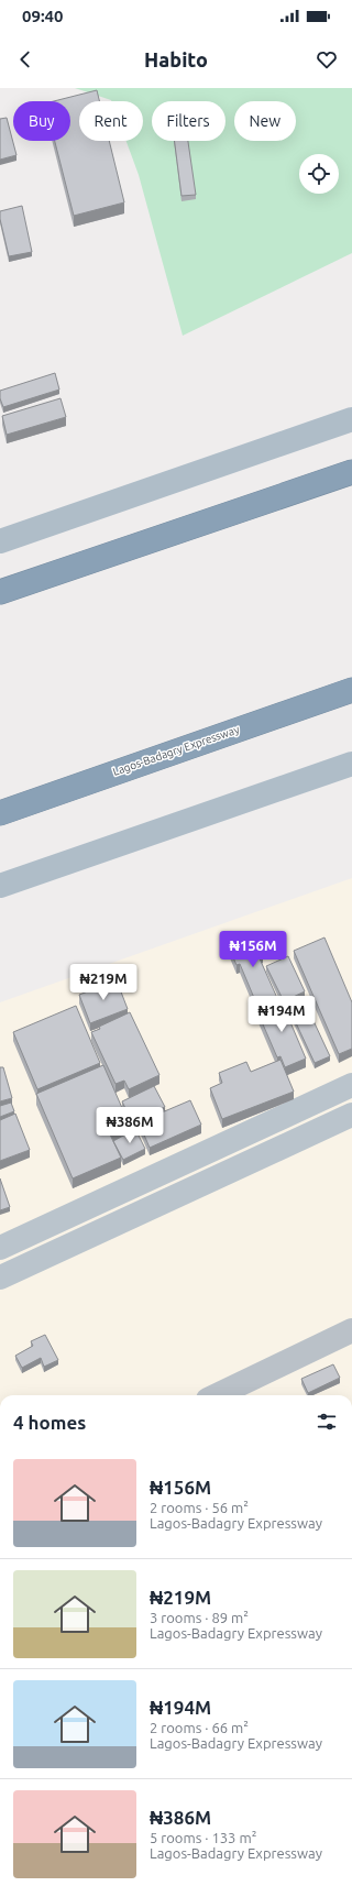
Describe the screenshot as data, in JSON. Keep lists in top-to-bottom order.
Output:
{
  "streets": {
    "highway": ["Lagos-Badagry Expressway"]
  },
  "page": {
    "status": "09:40",
    "header": "Habito",
    "chip": [
      "Buy",
      "Rent",
      "Filters",
      "New"
    ],
    "price": [
      "₦156M",
      "₦219M",
      "₦194M",
      "₦386M"
    ],
    "heading": "4 homes",
    "list": [
      {
        "name": "₦156M",
        "note": "2 rooms · 56 m² · Lagos-Badagry Expressway"
      },
      {
        "name": "₦219M",
        "note": "3 rooms · 89 m² · Lagos-Badagry Expressway"
      },
      {
        "name": "₦194M",
        "note": "2 rooms · 66 m² · Lagos-Badagry Expressway"
      },
      {
        "name": "₦386M",
        "note": "5 rooms · 133 m² · Lagos-Badagry Expressway"
      }
    ]
  }
}
